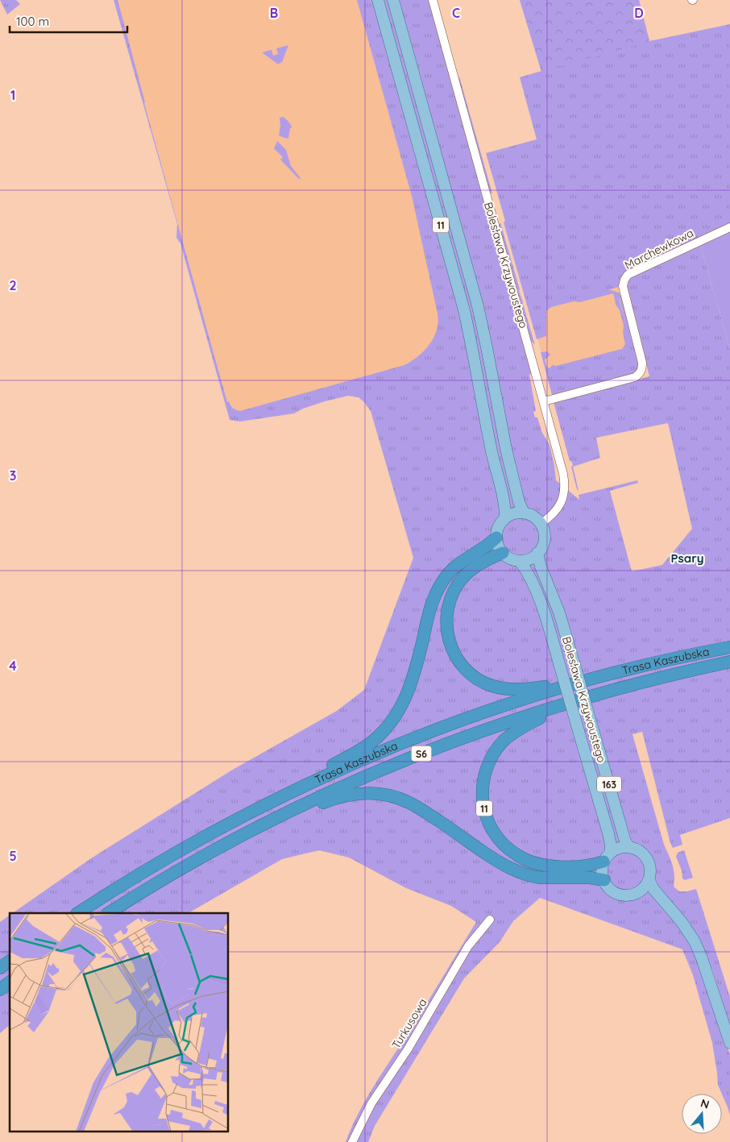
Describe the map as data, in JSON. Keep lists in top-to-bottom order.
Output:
{
  "streets": {
    "highway": ["11", "Trasa Kaszubska", "S6"],
    "main road": ["Bolesława Krzywoustego", "163"],
    "street": ["Marchewkowa", "Turkusowa"]
  },
  "crossings": [
    ["11", "Bolesława Krzywoustego"],
    ["11", "Trasa Kaszubska"],
    ["Marchewkowa", "Bolesława Krzywoustego"]
  ],
  "districts": ["Psary"],
  "scale_bar": "100 m",
  "north": "top",
  "grid": {
    "columns": ["B", "C", "D"],
    "rows": [
      "1",
      "2",
      "3",
      "4",
      "5"
    ]
  }
}
